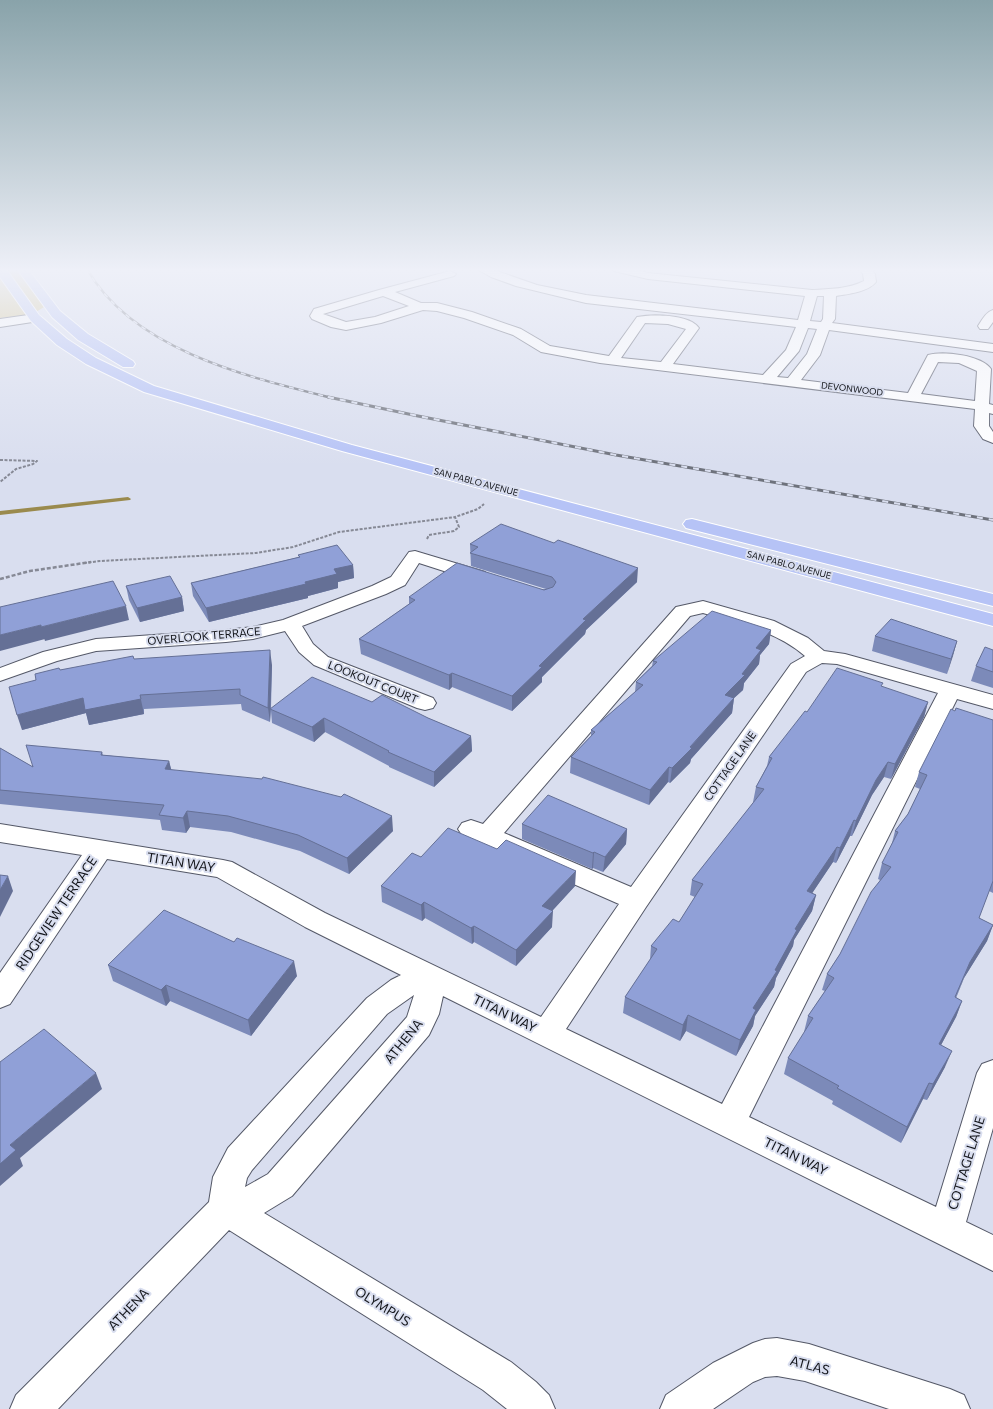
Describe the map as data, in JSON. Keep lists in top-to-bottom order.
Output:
{
  "streets": {
    "main road": ["SAN PABLO AVENUE"],
    "street": [
      "DEVONWOOD",
      "OVERLOOK TERRACE",
      "LOOKOUT COURT",
      "COTTAGE LANE",
      "TITAN WAY",
      "RIDGEVIEW TERRACE",
      "ATHENA",
      "OLYMPUS",
      "ATLAS"
    ]
  },
  "crossings": [
    ["OVERLOOK TERRACE", "LOOKOUT COURT"],
    ["COTTAGE LANE", "TITAN WAY"],
    ["TITAN WAY", "RIDGEVIEW TERRACE"],
    ["TITAN WAY", "ATHENA"],
    ["ATHENA", "OLYMPUS"]
  ]
}
